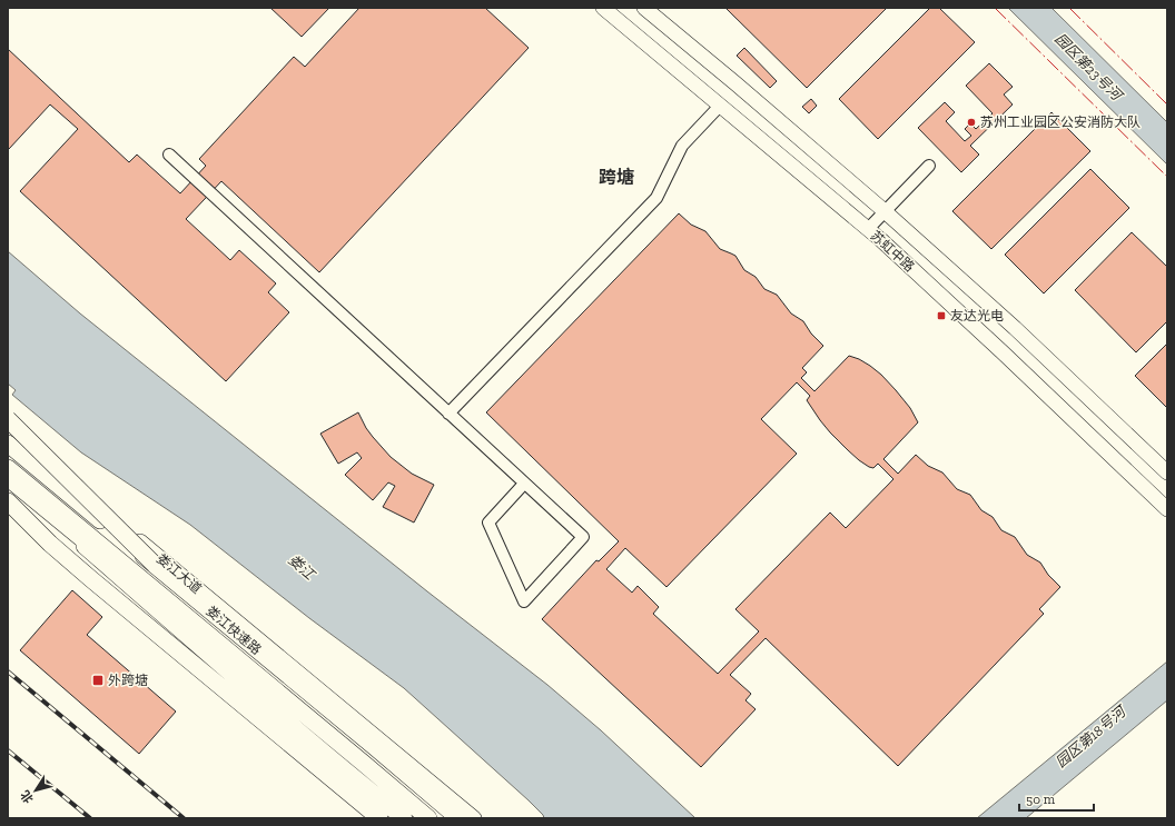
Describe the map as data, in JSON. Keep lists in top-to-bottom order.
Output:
{
  "streets": {
    "highway": ["娄江快速路"],
    "main road": ["苏虹中路", "娄江大道"]
  },
  "districts": ["跨塘"],
  "water": ["园区第23号河", "娄江", "园区第18号河"],
  "places": {
    "other": ["苏州工业园区公安消防大队"],
    "transit": ["友达光电", "外跨塘"]
  },
  "scale_bar": "50 m",
  "north": "bottom left"
}
